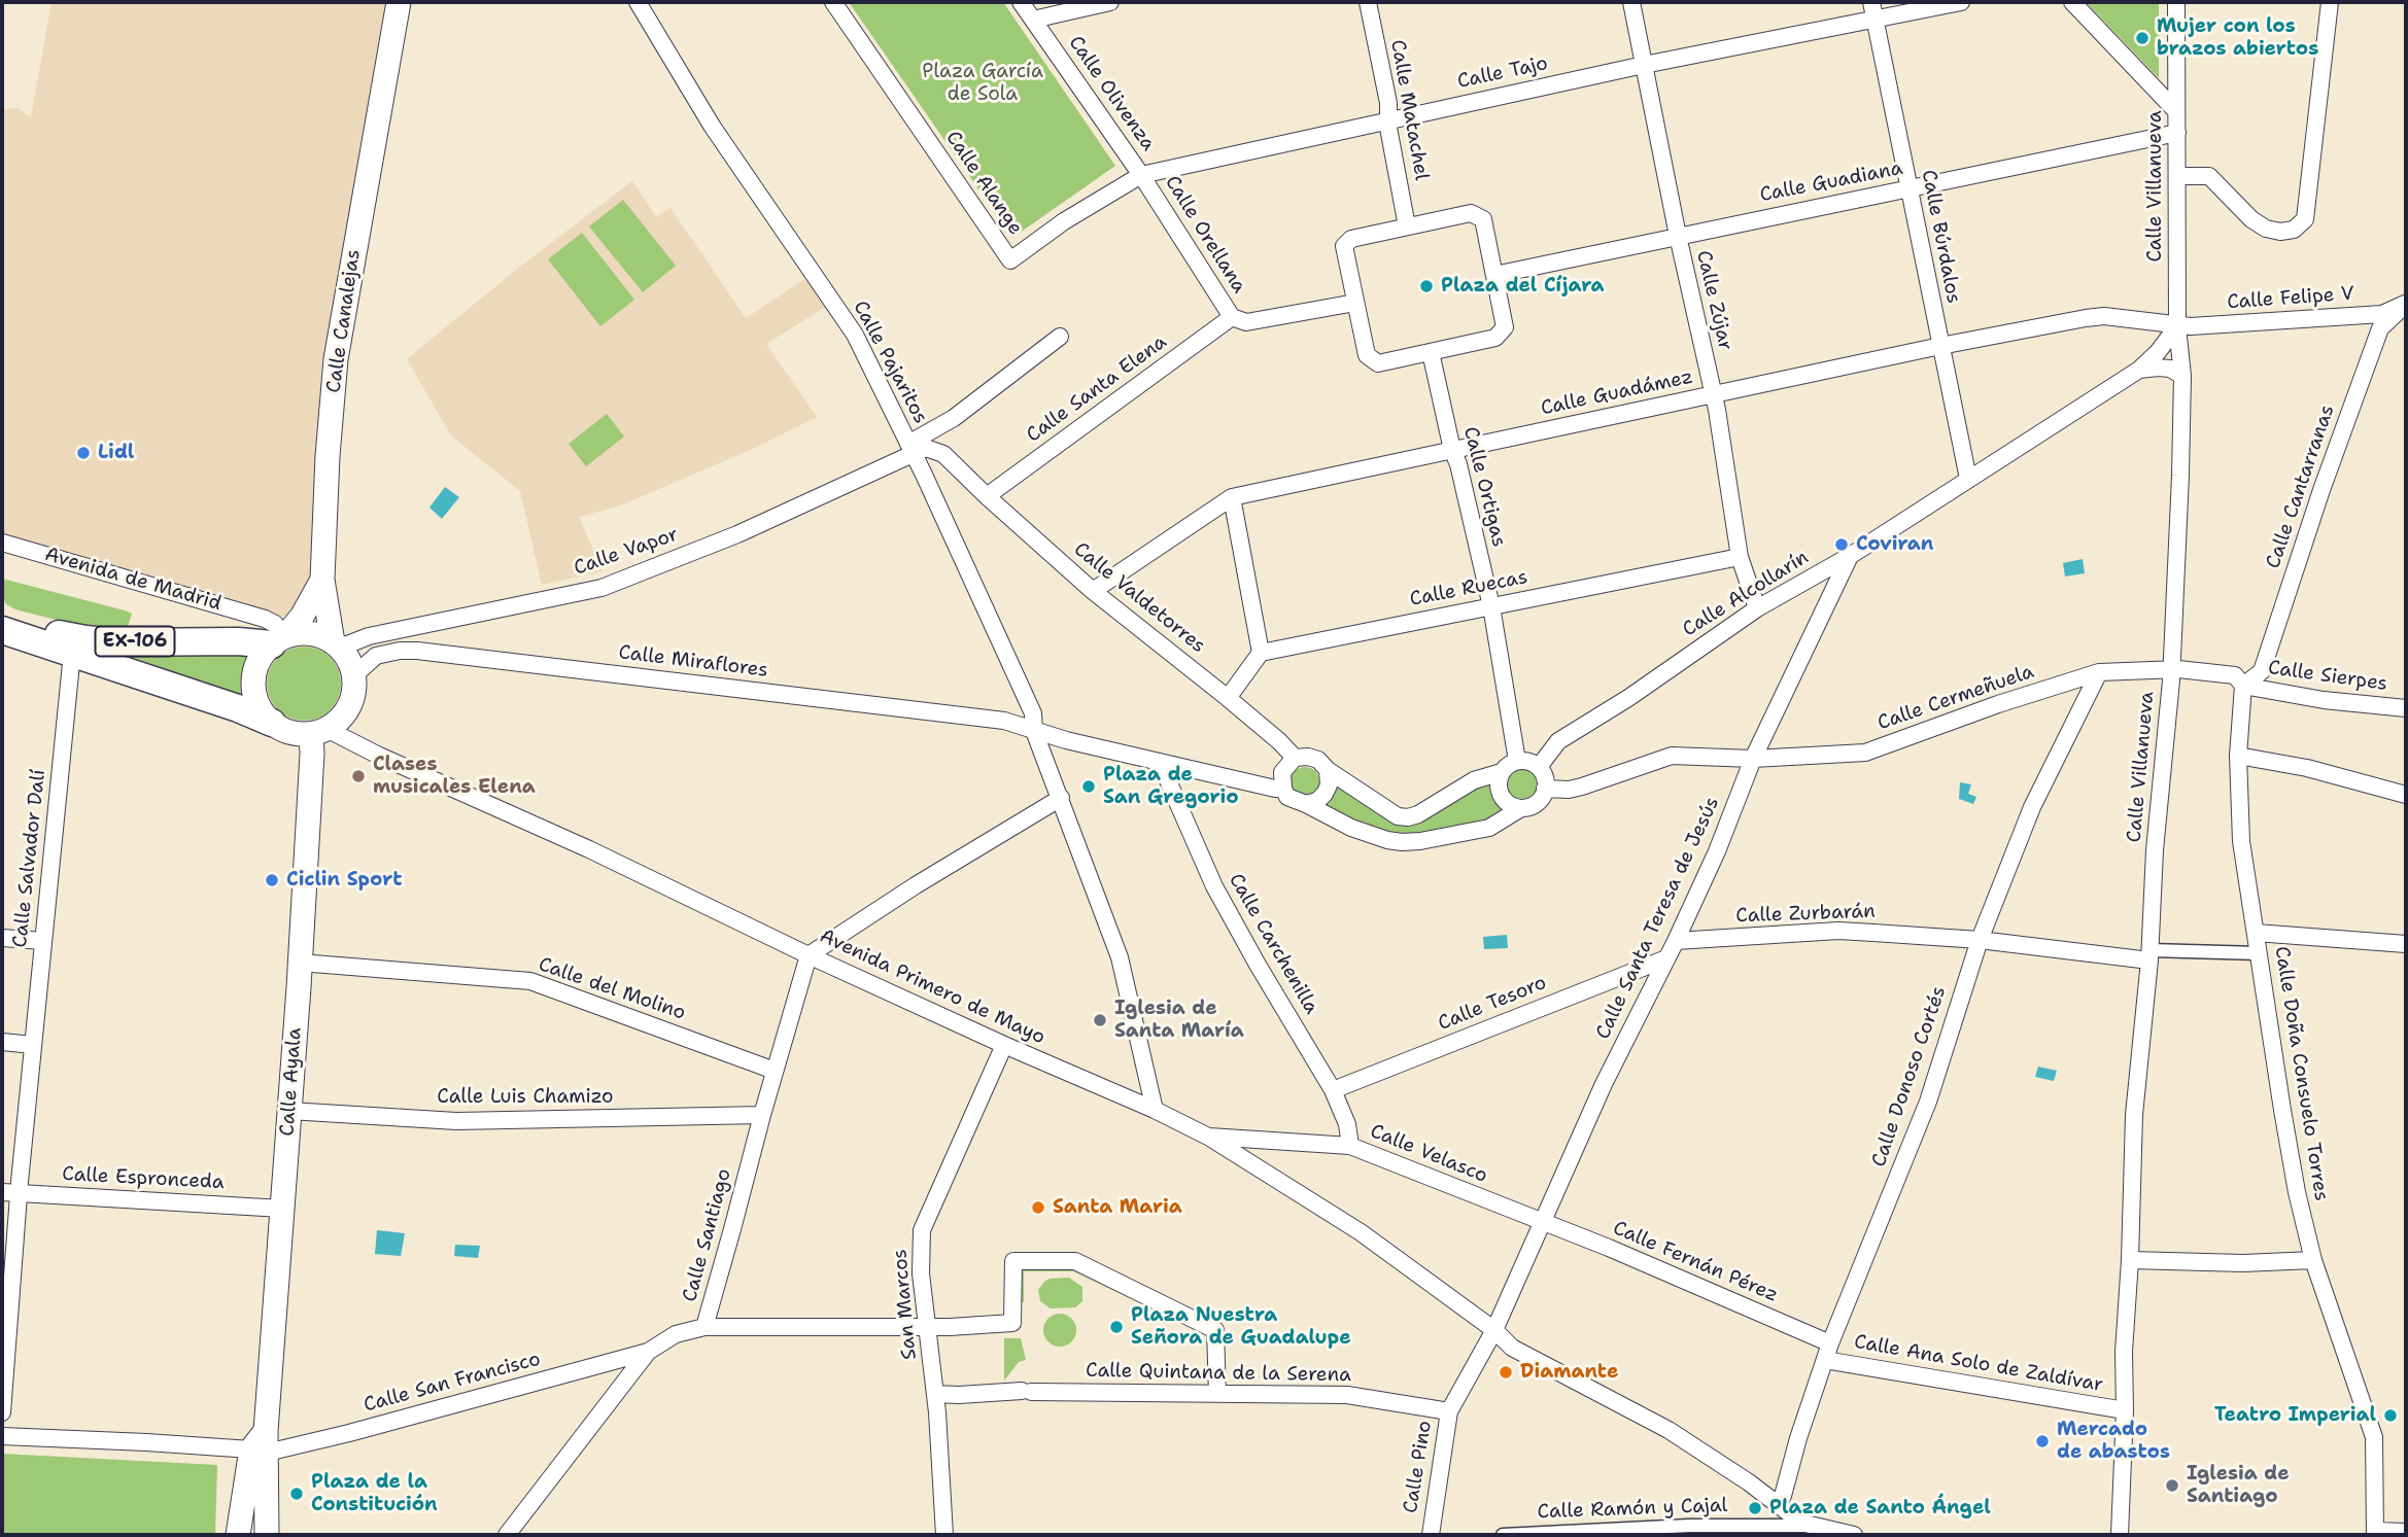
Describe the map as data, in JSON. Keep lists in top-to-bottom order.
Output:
{
  "streets": {
    "main road": [
      "Calle Canalejas",
      "Avenida de Madrid",
      "EX-106",
      "Calle Ayala"
    ],
    "street": [
      "Calle Tajo",
      "Calle Olivenza",
      "Calle Matachel",
      "Calle Guadiana",
      "Calle Alange",
      "Calle Villanueva",
      "Calle Orellana",
      "Calle Búrdalos",
      "Calle Felipe V",
      "Calle Zújar",
      "Calle Pajaritos",
      "Calle Santa Elena",
      "Calle Guadámez",
      "Calle Ortigas",
      "Calle Cantarranas",
      "Calle Vapor",
      "Calle Ruecas",
      "Calle Alcollarín",
      "Calle Valdetorres",
      "Calle Miraflores",
      "Calle Sierpes",
      "Calle Cermeñuela",
      "Calle Salvador Dalí",
      "Calle Zurbarán",
      "Calle Santa Teresa de Jesús",
      "Calle Carchenilla",
      "Avenida Primero de Mayo",
      "Calle del Molino",
      "Calle Tesoro",
      "Calle Doña Consuelo Torres",
      "Calle Donoso Cortés",
      "Calle Luis Chamizo",
      "Calle Velasco",
      "Calle Espronceda",
      "Calle Santiago",
      "Calle Fernán Pérez",
      "San Marcos",
      "Calle Ana Solo de Zaldívar",
      "Calle Quintana de la Serena",
      "Calle San Francisco",
      "Calle Pino",
      "Calle Ramón y Cajal"
    ]
  },
  "crossings": [
    ["Calle Tajo", "Calle Olivenza"],
    ["Calle Tajo", "Calle Matachel"],
    ["Calle Tajo", "Calle Alange"],
    ["Calle Tajo", "Calle Orellana"],
    ["Calle Tajo", "Calle Búrdalos"],
    ["Calle Tajo", "Calle Zújar"],
    ["Calle Olivenza", "Calle Alange"],
    ["Calle Olivenza", "Calle Orellana"],
    ["Calle Guadiana", "Calle Villanueva"],
    ["Calle Guadiana", "Calle Búrdalos"],
    ["Calle Guadiana", "Calle Zújar"],
    ["Calle Alange", "Calle Orellana"],
    ["Calle Villanueva", "Calle Felipe V"],
    ["Calle Villanueva", "Calle Guadámez"],
    ["Calle Villanueva", "Calle Alcollarín"],
    ["Calle Villanueva", "Calle Cermeñuela"],
    ["Calle Villanueva", "Calle Zurbarán"],
    ["Calle Villanueva", "Calle Ana Solo de Zaldívar"],
    ["Calle Orellana", "Calle Santa Elena"],
    ["Calle Búrdalos", "Calle Guadámez"],
    ["Calle Búrdalos", "Calle Alcollarín"],
    ["Calle Felipe V", "Calle Guadámez"],
    ["Calle Felipe V", "Calle Cantarranas"],
    ["Calle Felipe V", "Calle Alcollarín"],
    ["Calle Zújar", "Calle Guadámez"],
    ["Calle Zújar", "Calle Ruecas"],
    ["Calle Zújar", "Calle Alcollarín"],
    ["Calle Canalejas", "Calle Vapor"],
    ["Calle Canalejas", "Avenida de Madrid"],
    ["Calle Canalejas", "EX-106"],
    ["Calle Canalejas", "Calle Miraflores"],
    ["Calle Canalejas", "Avenida Primero de Mayo"],
    ["Calle Canalejas", "Calle Ayala"],
    ["Calle Pajaritos", "Calle Vapor"],
    ["Calle Pajaritos", "Calle Valdetorres"],
    ["Calle Pajaritos", "Calle Miraflores"],
    ["Calle Santa Elena", "Calle Valdetorres"],
    ["Calle Guadámez", "Calle Ortigas"],
    ["Calle Guadámez", "Calle Alcollarín"],
    ["Calle Guadámez", "Calle Valdetorres"],
    ["Calle Ortigas", "Calle Ruecas"],
    ["Calle Ortigas", "Calle Alcollarín"],
    ["Calle Ortigas", "Calle Valdetorres"],
    ["Calle Ortigas", "Calle Cermeñuela"],
    ["Calle Cantarranas", "Calle Sierpes"],
    ["Calle Cantarranas", "Calle Doña Consuelo Torres"],
    ["Calle Vapor", "Avenida de Madrid"],
    ["Calle Vapor", "Calle Valdetorres"],
    ["Calle Vapor", "EX-106"],
    ["Calle Vapor", "Calle Miraflores"],
    ["Calle Vapor", "Avenida Primero de Mayo"],
    ["Calle Vapor", "Calle Ayala"],
    ["Avenida de Madrid", "EX-106"],
    ["Avenida de Madrid", "Calle Miraflores"],
    ["Avenida de Madrid", "Avenida Primero de Mayo"],
    ["Avenida de Madrid", "Calle Ayala"],
    ["Calle Alcollarín", "Calle Valdetorres"],
    ["Calle Alcollarín", "Calle Cermeñuela"],
    ["Calle Alcollarín", "Calle Santa Teresa de Jesús"],
    ["Calle Valdetorres", "Calle Cermeñuela"],
    ["EX-106", "Calle Miraflores"],
    ["EX-106", "Calle Salvador Dalí"],
    ["EX-106", "Avenida Primero de Mayo"],
    ["EX-106", "Calle Ayala"],
    ["Calle Miraflores", "Avenida Primero de Mayo"],
    ["Calle Miraflores", "Calle Ayala"],
    ["Calle Sierpes", "Calle Doña Consuelo Torres"],
    ["Calle Cermeñuela", "Calle Santa Teresa de Jesús"],
    ["Calle Cermeñuela", "Calle Donoso Cortés"],
    ["Calle Salvador Dalí", "Calle Espronceda"],
    ["Calle Zurbarán", "Calle Santa Teresa de Jesús"],
    ["Calle Zurbarán", "Calle Donoso Cortés"],
    ["Calle Santa Teresa de Jesús", "Avenida Primero de Mayo"],
    ["Calle Santa Teresa de Jesús", "Calle Tesoro"],
    ["Calle Santa Teresa de Jesús", "Calle Velasco"],
    ["Calle Santa Teresa de Jesús", "Calle Fernán Pérez"],
    ["Calle Santa Teresa de Jesús", "Calle Pino"],
    ["Calle Carchenilla", "Calle Tesoro"],
    ["Calle Carchenilla", "Calle Velasco"],
    ["Avenida Primero de Mayo", "Calle Donoso Cortés"],
    ["Avenida Primero de Mayo", "Calle Ayala"],
    ["Avenida Primero de Mayo", "Calle Velasco"],
    ["Avenida Primero de Mayo", "Calle Santiago"],
    ["Avenida Primero de Mayo", "San Marcos"],
    ["Avenida Primero de Mayo", "Calle Pino"],
    ["Avenida Primero de Mayo", "Calle Ramón y Cajal"],
    ["Calle del Molino", "Calle Ayala"],
    ["Calle del Molino", "Calle Santiago"],
    ["Calle Donoso Cortés", "Calle Fernán Pérez"],
    ["Calle Donoso Cortés", "Calle Ana Solo de Zaldívar"],
    ["Calle Ayala", "Calle Luis Chamizo"],
    ["Calle Ayala", "Calle Espronceda"],
    ["Calle Ayala", "Calle San Francisco"],
    ["Calle Luis Chamizo", "Calle Santiago"],
    ["Calle Velasco", "Calle Fernán Pérez"],
    ["Calle Santiago", "Calle San Francisco"],
    ["San Marcos", "Calle Quintana de la Serena"],
    ["Calle Quintana de la Serena", "Calle Pino"]
  ],
  "parks": ["Plaza García de Sola"],
  "places": [
    "Mujer con los brazos abiertos",
    "Plaza del Cíjara",
    "Lidl",
    "Coviran",
    "Clases musicales Elena",
    "Plaza de San Gregorio",
    "Ciclin Sport",
    "Iglesia de Santa María",
    "Santa Maria",
    "Plaza Nuestra Señora de Guadalupe",
    "Diamante",
    "Teatro Imperial",
    "Mercado de abastos",
    "Iglesia de Santiago",
    "Plaza de la Constitución",
    "Plaza de Santo Ángel"
  ]
}
